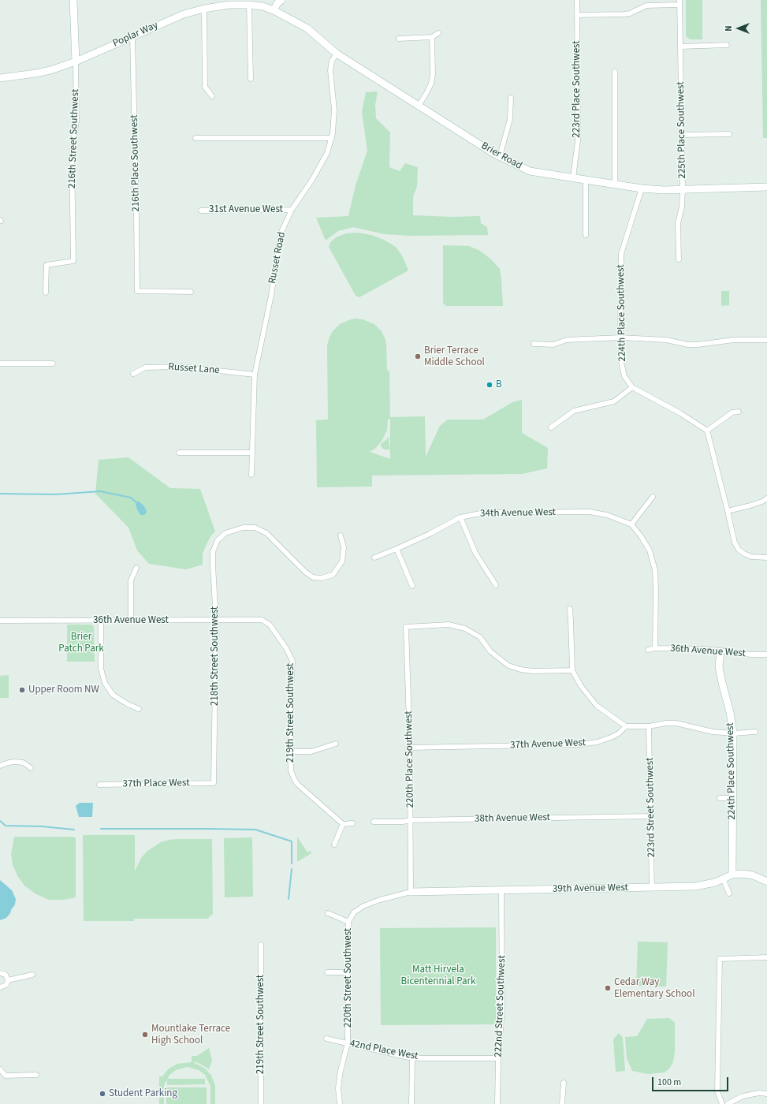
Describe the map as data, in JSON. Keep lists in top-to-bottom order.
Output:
{
  "streets": {
    "main road": [
      "Poplar Way",
      "216th Street Southwest",
      "Brier Road",
      "224th Place Southwest",
      "39th Avenue West"
    ],
    "street": [
      "223rd Place Southwest",
      "225th Place Southwest",
      "216th Place Southwest",
      "31st Avenue West",
      "Russet Road",
      "Russet Lane",
      "34th Avenue West",
      "36th Avenue West",
      "218th Street Southwest",
      "219th Street Southwest",
      "37th Avenue West",
      "220th Place Southwest",
      "37th Place West",
      "223rd Street Southwest",
      "38th Avenue West",
      "220th Street Southwest",
      "222nd Street Southwest",
      "42nd Place West"
    ]
  },
  "crossings": [
    ["Poplar Way", "216th Street Southwest"],
    ["Poplar Way", "Brier Road"],
    ["Poplar Way", "216th Place Southwest"],
    ["223rd Place Southwest", "Brier Road"],
    ["225th Place Southwest", "Brier Road"],
    ["Brier Road", "Russet Road"],
    ["Brier Road", "224th Place Southwest"],
    ["31st Avenue West", "Russet Road"],
    ["Russet Road", "Russet Lane"],
    ["224th Place Southwest", "36th Avenue West"],
    ["224th Place Southwest", "39th Avenue West"],
    ["36th Avenue West", "218th Street Southwest"],
    ["36th Avenue West", "219th Street Southwest"],
    ["218th Street Southwest", "37th Place West"],
    ["37th Avenue West", "220th Place Southwest"],
    ["220th Place Southwest", "38th Avenue West"],
    ["220th Place Southwest", "39th Avenue West"],
    ["220th Place Southwest", "220th Street Southwest"],
    ["223rd Street Southwest", "38th Avenue West"],
    ["223rd Street Southwest", "39th Avenue West"],
    ["39th Avenue West", "220th Street Southwest"],
    ["39th Avenue West", "222nd Street Southwest"],
    ["220th Street Southwest", "42nd Place West"],
    ["222nd Street Southwest", "42nd Place West"]
  ],
  "parks": ["Brier Patch Park", "Matt Hirvela Bicentennial Park"],
  "places": [
    "Brier Terrace Middle School",
    "B",
    "Upper Room NW",
    "Cedar Way Elementary School",
    "Mountlake Terrace High School",
    "Student Parking"
  ],
  "scale_bar": "100 m",
  "north": "left"
}
